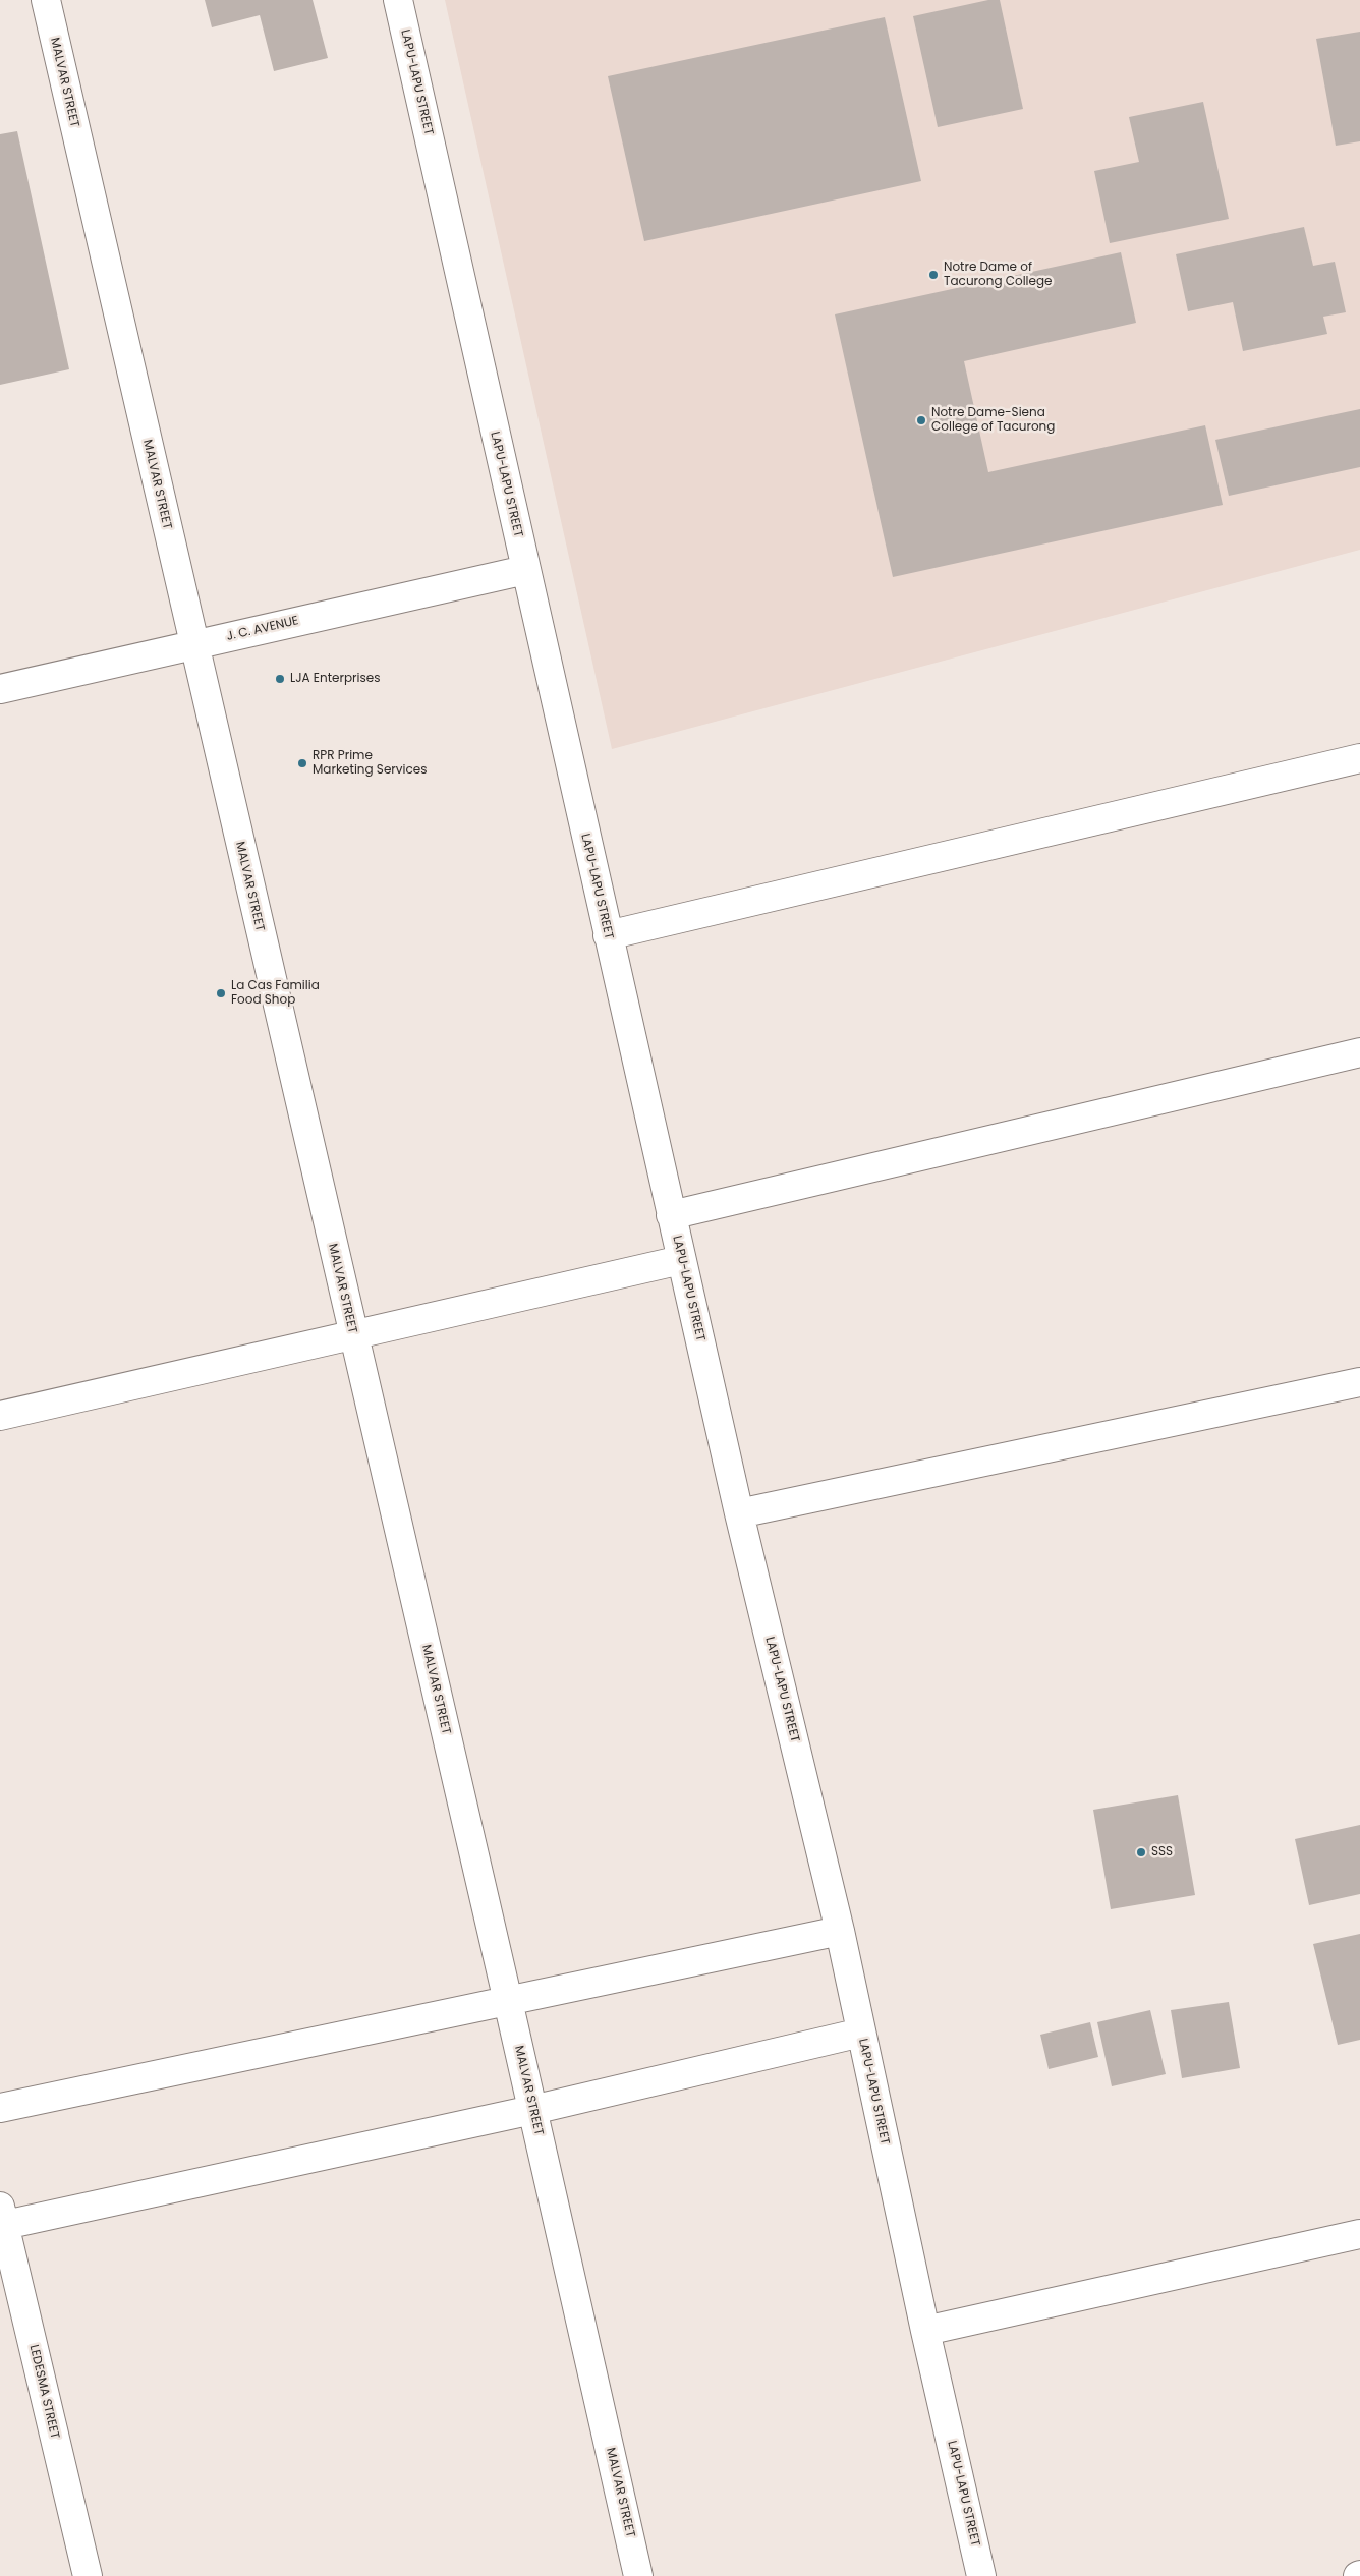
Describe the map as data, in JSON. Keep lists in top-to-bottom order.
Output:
{
  "streets": {
    "street": [
      "MALVAR STREET",
      "LAPU-LAPU STREET",
      "J. C. AVENUE",
      "LEDESMA STREET"
    ]
  },
  "crossings": [
    ["MALVAR STREET", "J. C. AVENUE"],
    ["LAPU-LAPU STREET", "J. C. AVENUE"]
  ],
  "places": [
    "Notre Dame of Tacurong College",
    "Notre Dame-Siena College of Tacurong",
    "LJA Enterprises",
    "RPR Prime Marketing Services",
    "La Cas Familia Food Shop",
    "SSS"
  ]
}
